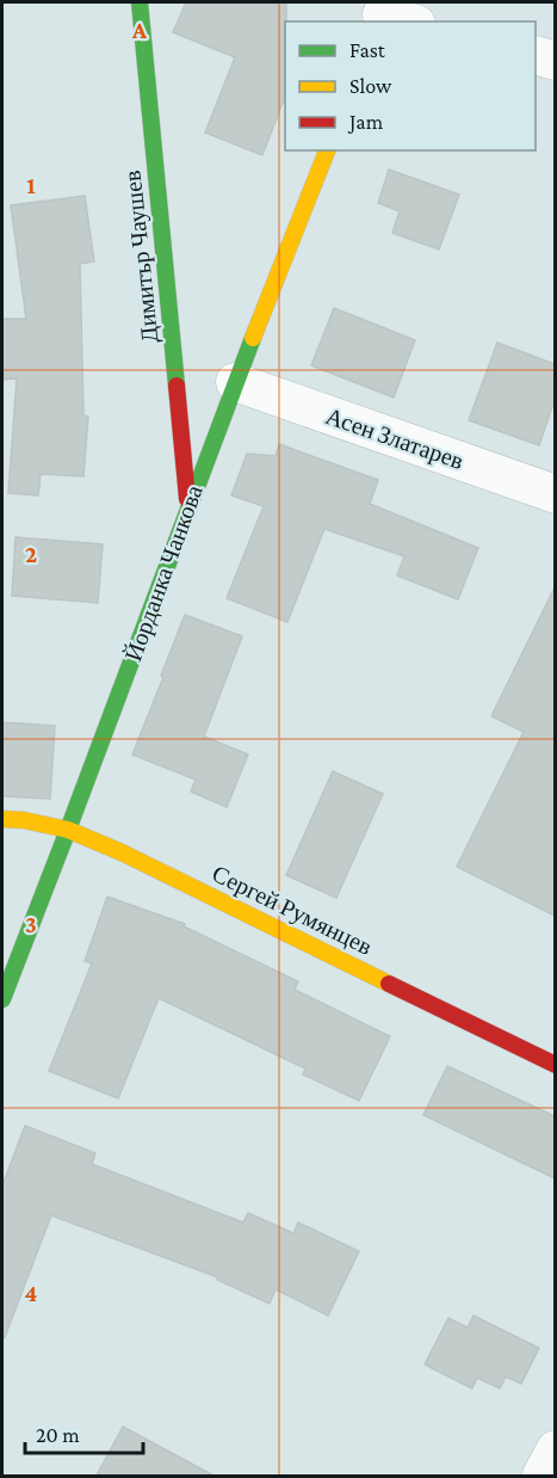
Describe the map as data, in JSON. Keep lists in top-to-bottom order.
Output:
{
  "streets": {
    "street": [
      "Димитър Чаушев",
      "Асен Златарев",
      "Йорданка Чанкова",
      "Сергей Румянцев"
    ]
  },
  "crossings": [
    ["Димитър Чаушев", "Йорданка Чанкова"],
    ["Асен Златарев", "Йорданка Чанкова"],
    ["Йорданка Чанкова", "Сергей Румянцев"]
  ],
  "legend": ["Fast", "Slow", "Jam"],
  "scale_bar": "20 m",
  "grid": {
    "columns": ["A"],
    "rows": [
      "1",
      "2",
      "3",
      "4"
    ]
  }
}
